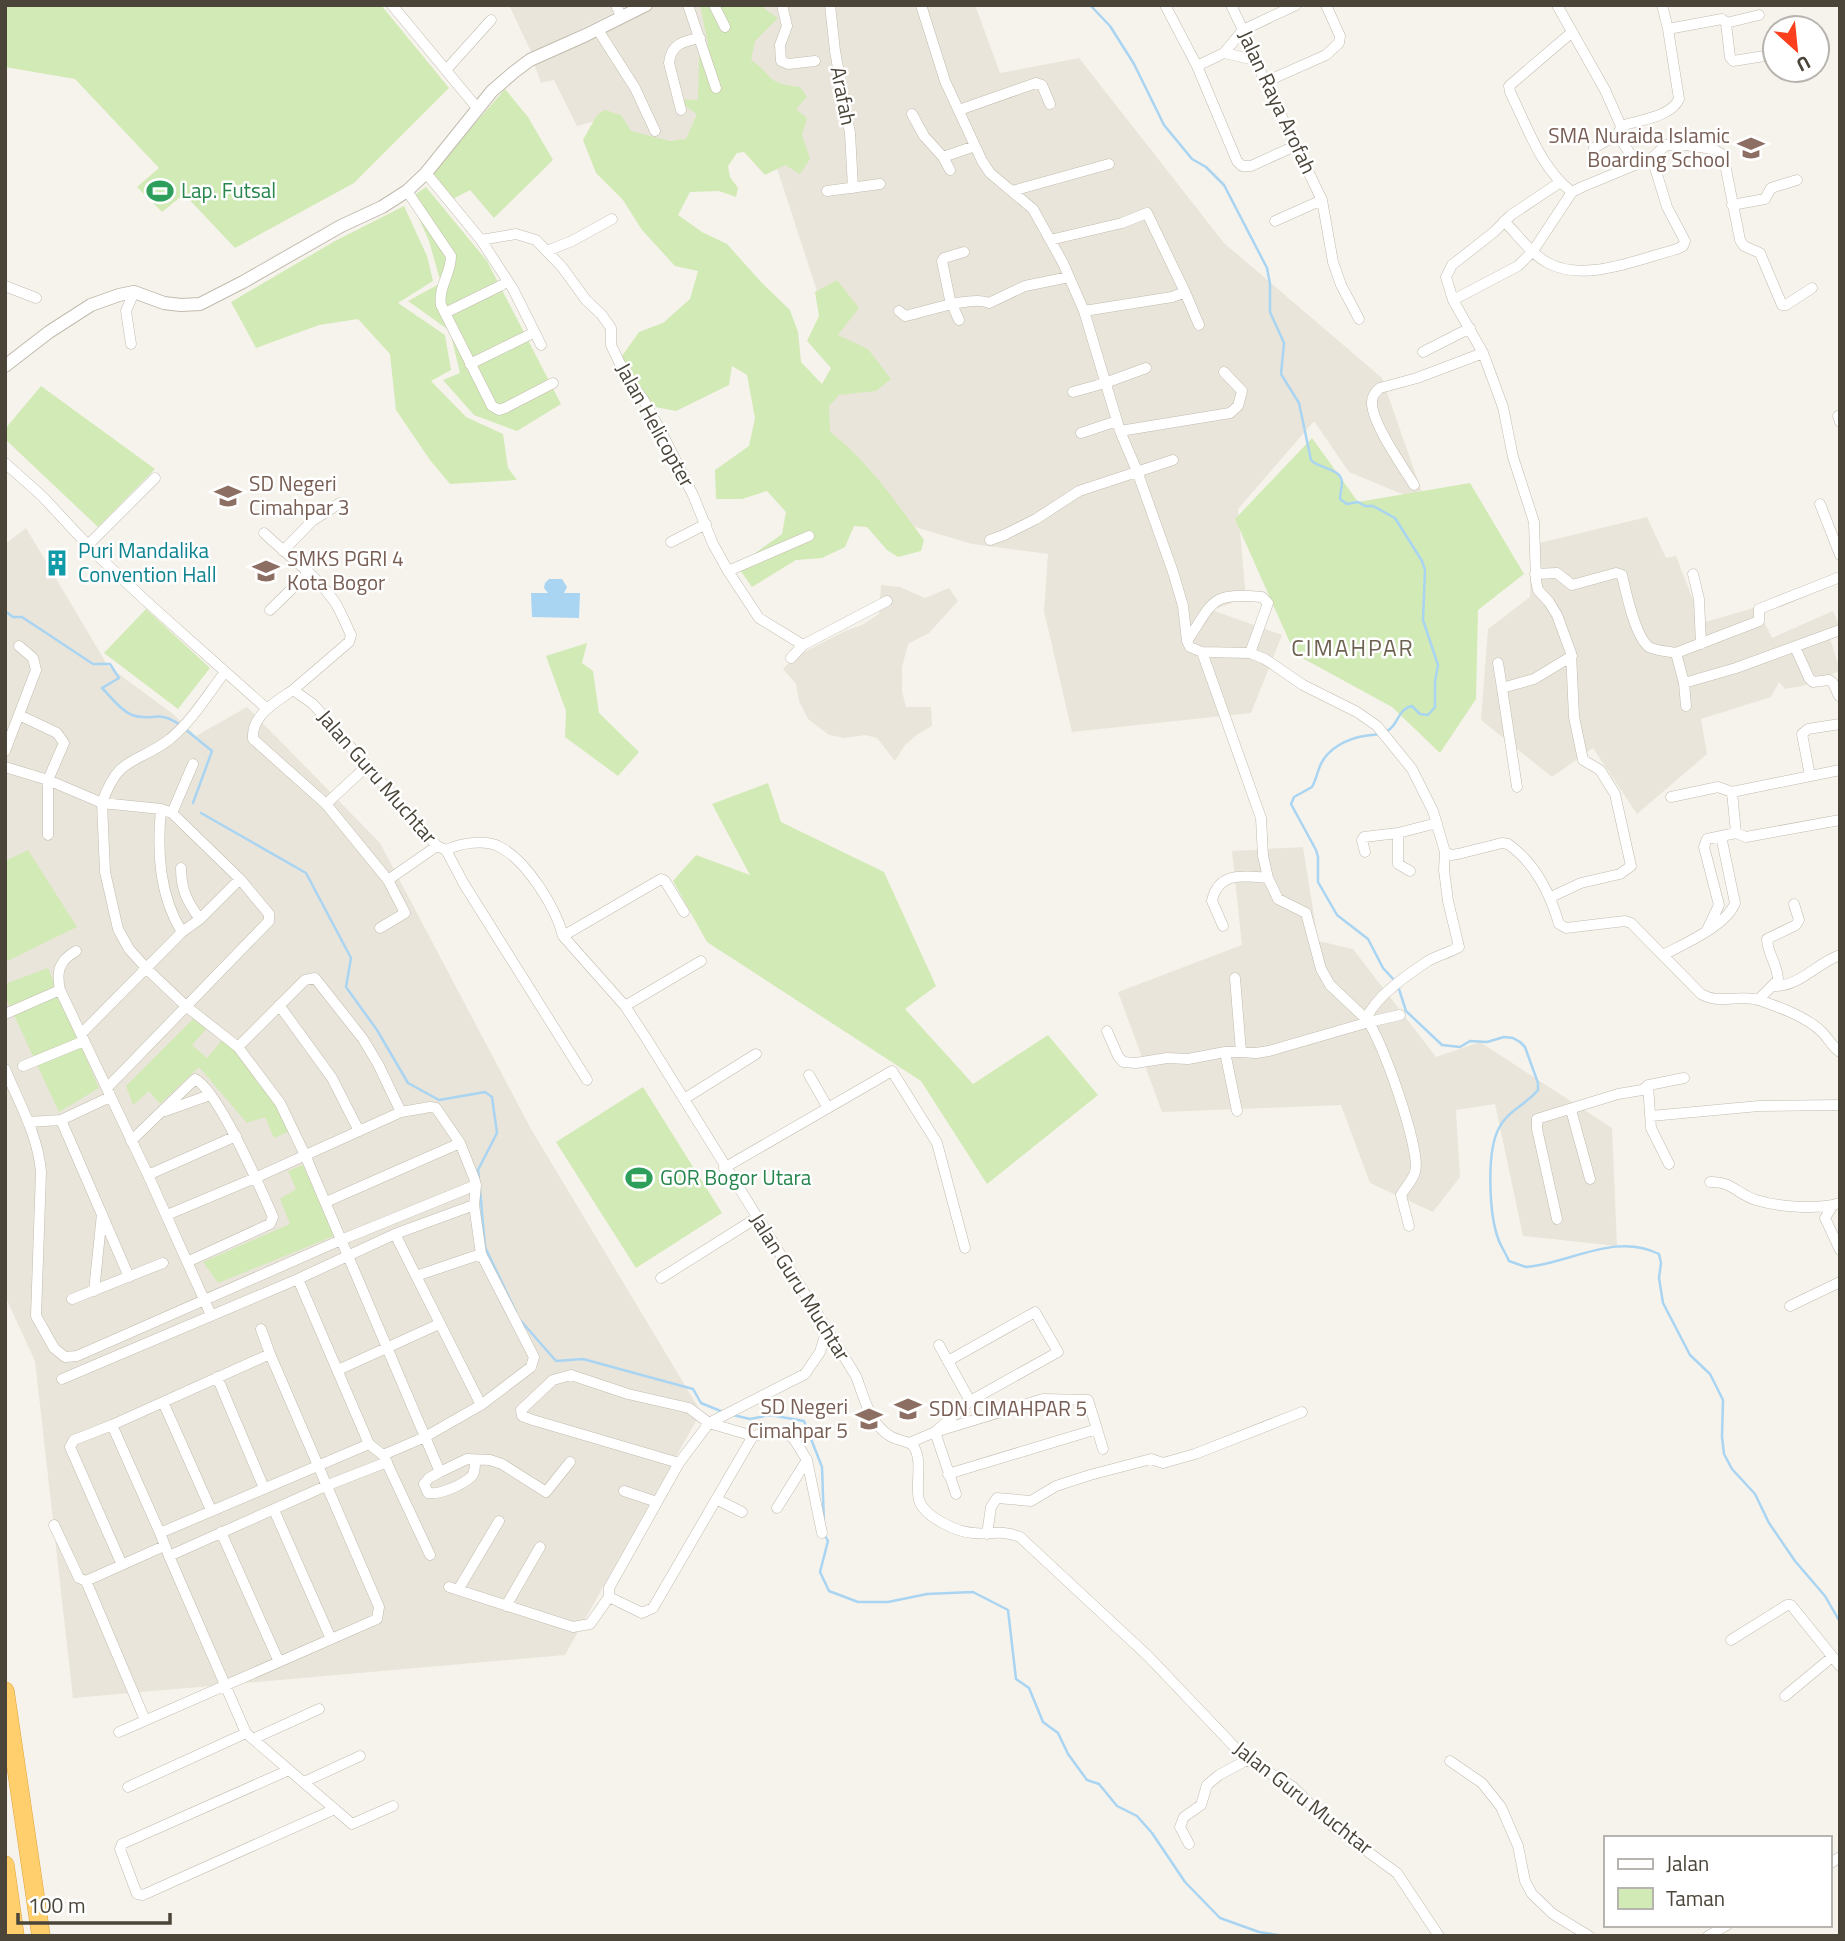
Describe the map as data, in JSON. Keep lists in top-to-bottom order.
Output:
{
  "streets": {
    "street": [
      "Arafah",
      "Jalan Raya Arofah",
      "Jalan Helicopter",
      "Jalan Guru Muchtar"
    ]
  },
  "districts": ["CIMAHPAR"],
  "places": {
    "school or university": [
      "SMA Nuraida Islamic Boarding School",
      "SD Negeri Cimahpar 3",
      "SMKS PGRI 4 Kota Bogor",
      "SDN CIMAHPAR 5",
      "SD Negeri Cimahpar 5"
    ],
    "sports": ["Lap. Futsal", "GOR Bogor Utara"],
    "building": ["Puri Mandalika Convention Hall"]
  },
  "legend": ["Jalan", "Taman"],
  "scale_bar": "100 m",
  "north": "bottom right"
}
